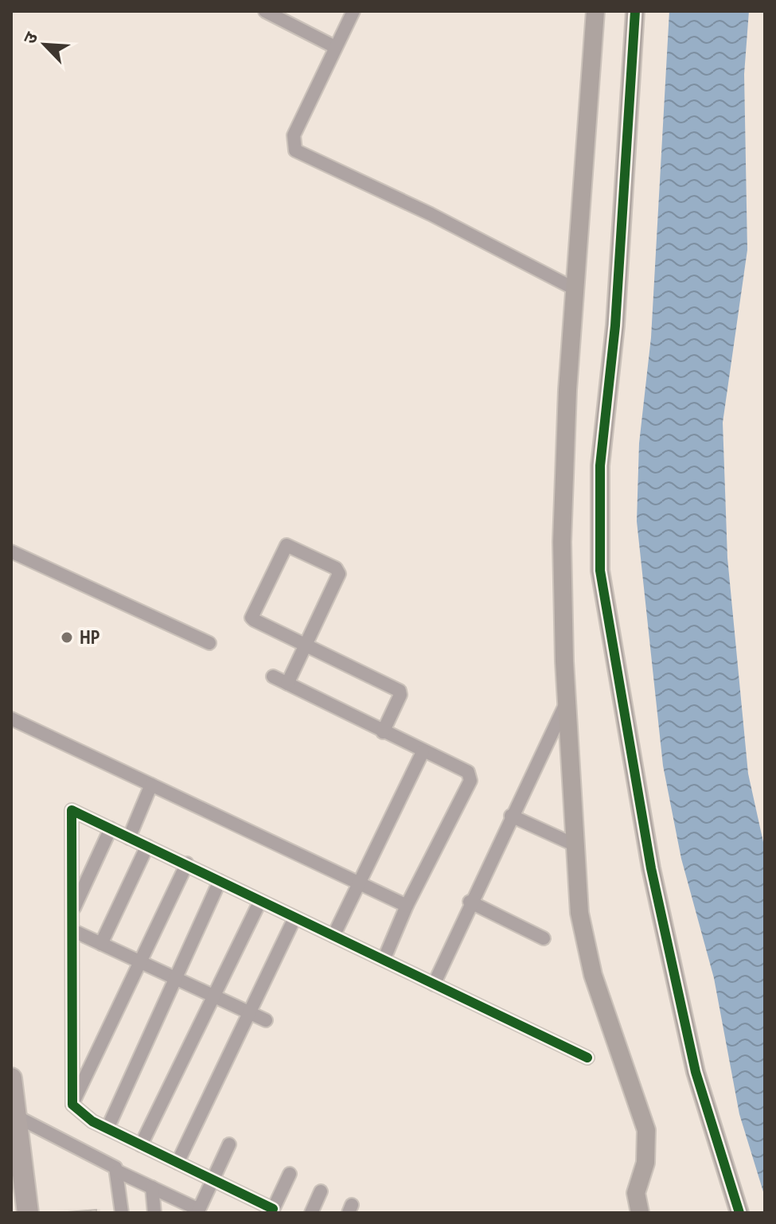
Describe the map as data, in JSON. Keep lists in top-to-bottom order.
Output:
{
  "places": ["HP"],
  "north": "top left"
}
